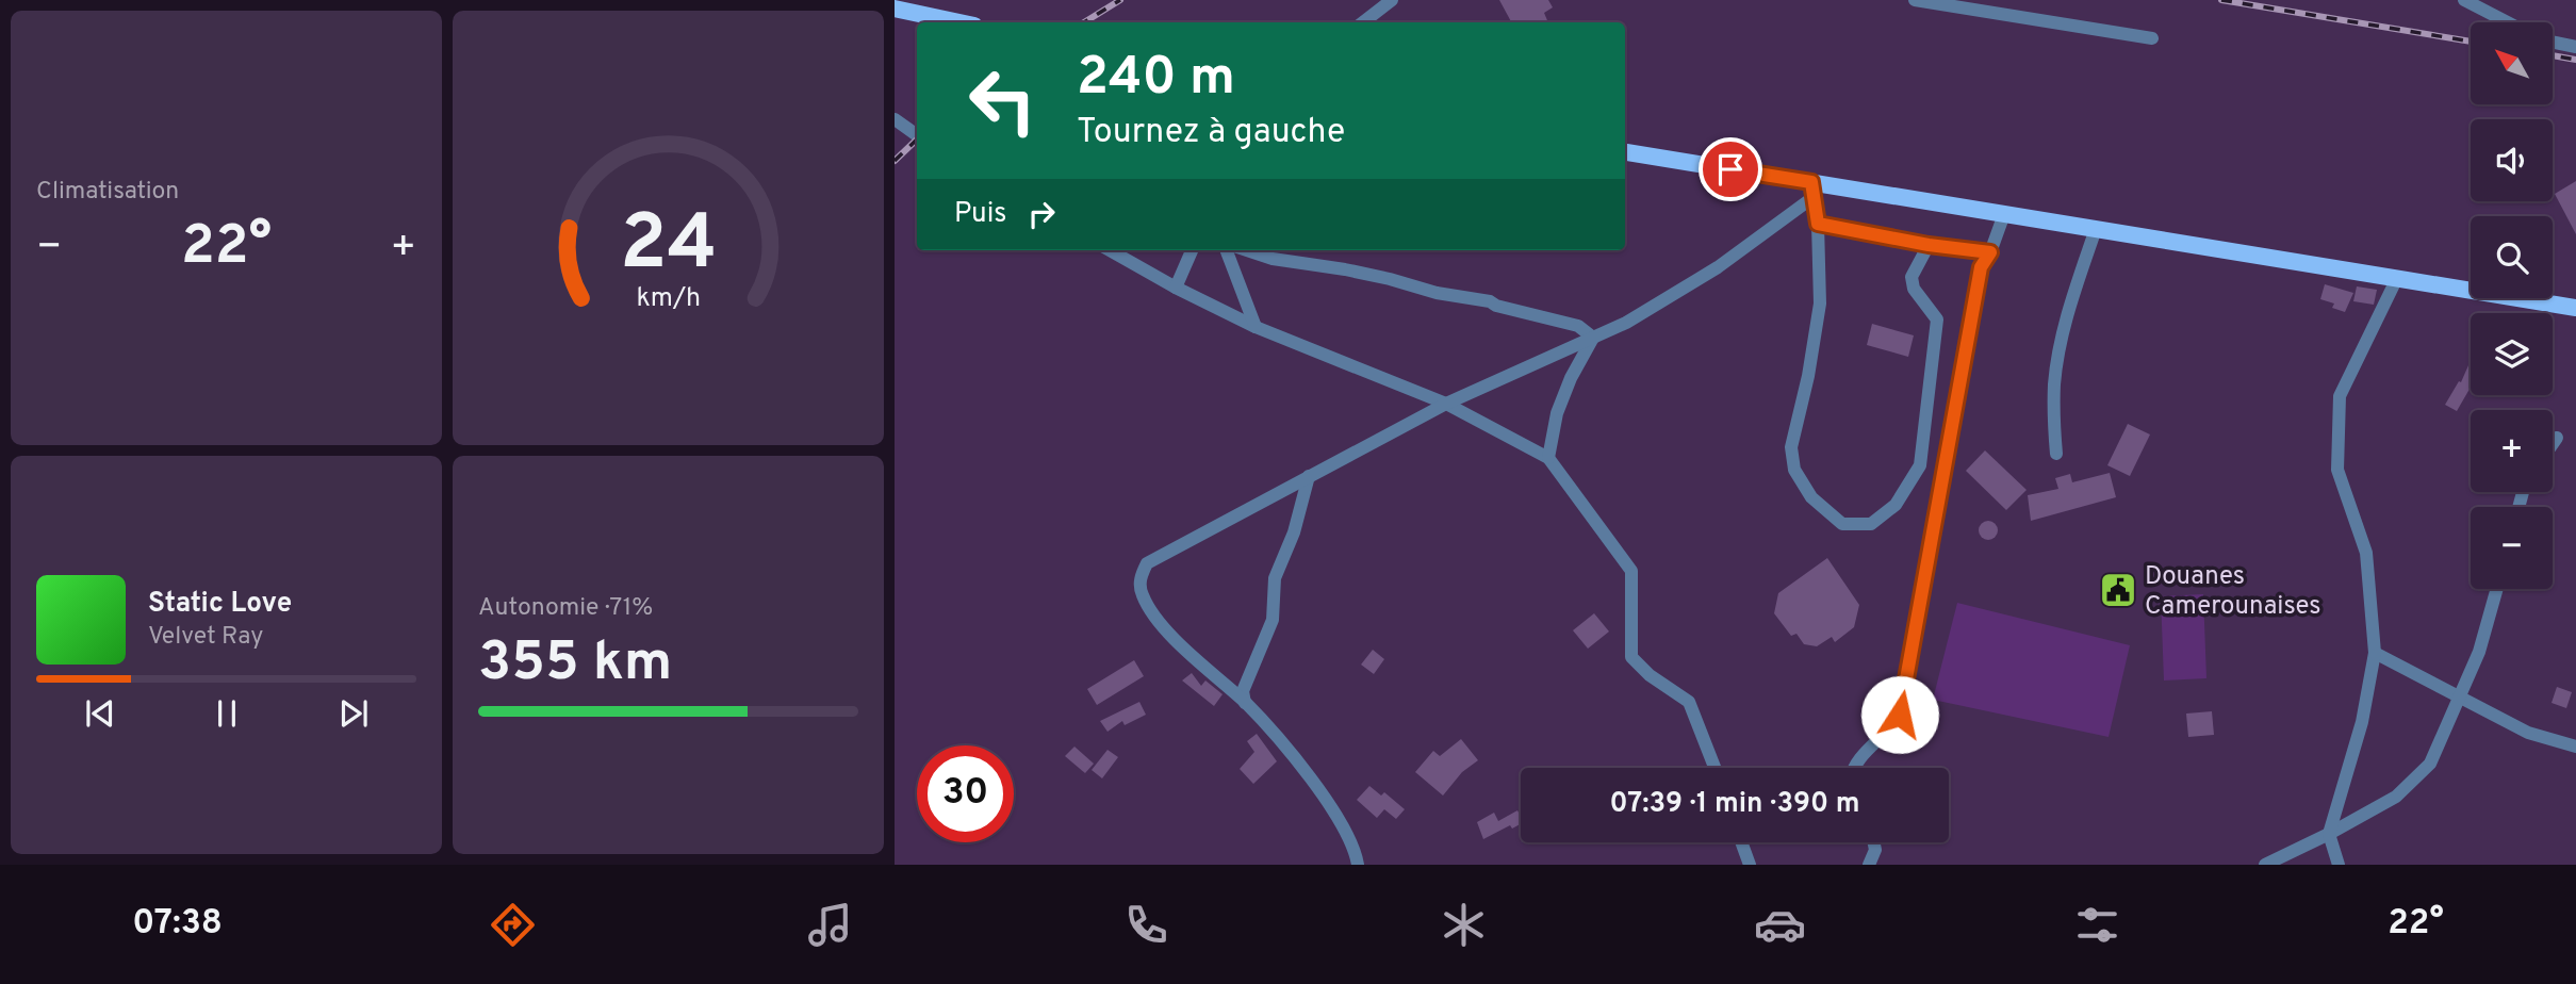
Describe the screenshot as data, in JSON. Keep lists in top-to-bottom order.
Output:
{
  "places": {
    "public building": ["Douanes Camerounaises"]
  },
  "north": "top left",
  "page": {
    "tile": [
      "Climatisation",
      ["Autonomie · 71%", "355 km"]
    ],
    "map_buttons": ["+", "−"],
    "turn": ["240 m", "Tournez à gauche"],
    "then": "Puis",
    "heat": ["−", "22°", "+"],
    "song": ["Static Love", "Velvet Ray"],
    "limit": "30",
    "trip": "07:39 · 1 min · 390 m",
    "tabs": ["07:38", "22°"],
    "gauge": ["24", "km/h"]
  }
}
